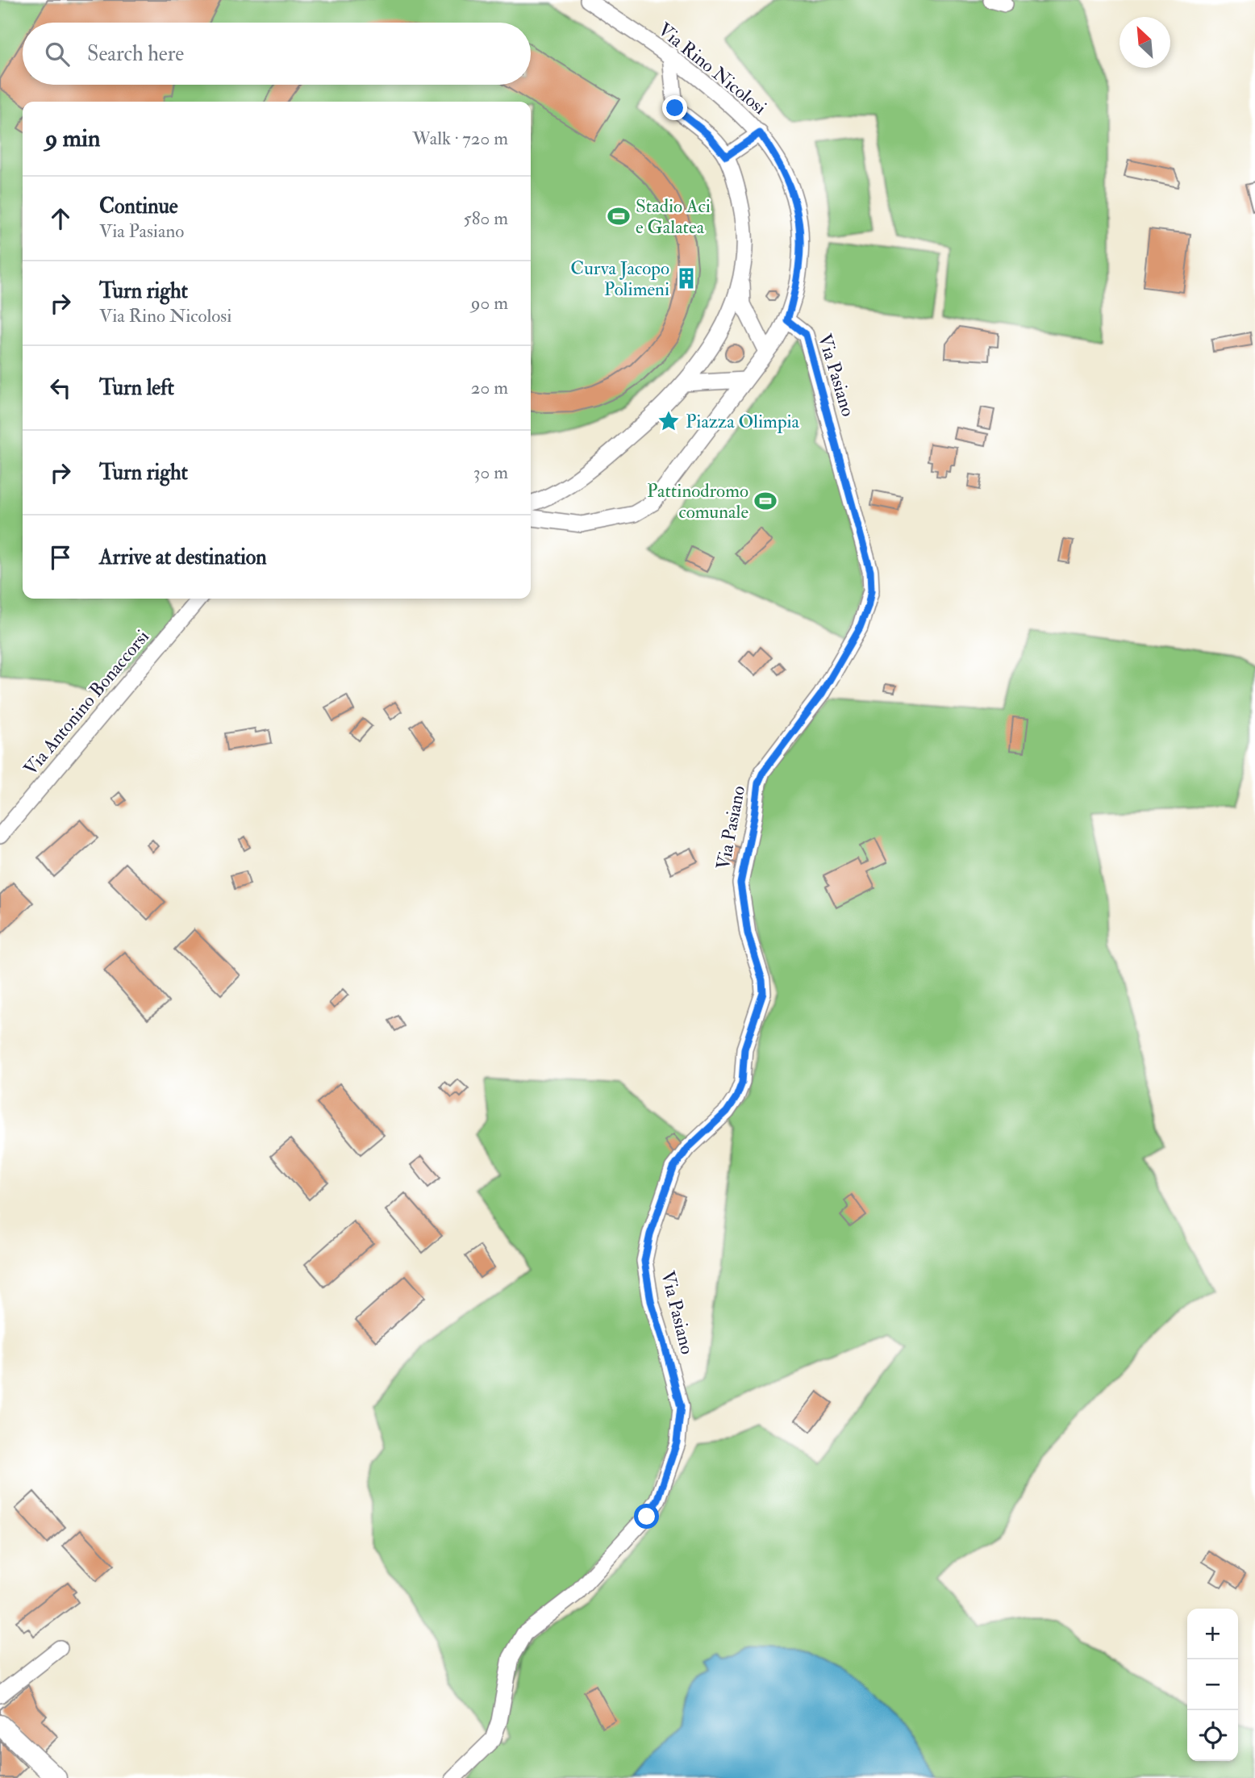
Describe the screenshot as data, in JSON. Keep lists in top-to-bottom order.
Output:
{
  "streets": {
    "street": ["Via Rino Nicolosi", "Via Pasiano", "Via Antonino Bonaccorsi"]
  },
  "crossings": [
    ["Via Rino Nicolosi", "Via Pasiano"]
  ],
  "places": {
    "sports": ["Stadio Aci e Galatea", "Pattinodromo comunale"],
    "building": ["Curva Jacopo Polimeni"],
    "place": ["Piazza Olimpia"]
  },
  "north": "top left",
  "page": {
    "search": "Search here",
    "heading": ["9 min", "Walk · 720 m"],
    "list": [
      ["Continue", "Via Pasiano", "580 m"],
      ["Turn right", "Via Rino Nicolosi", "90 m"],
      ["Turn left", "20 m"],
      ["Turn right", "30 m"],
      "Arrive at destination"
    ],
    "map_buttons": ["+", "−"]
  }
}
